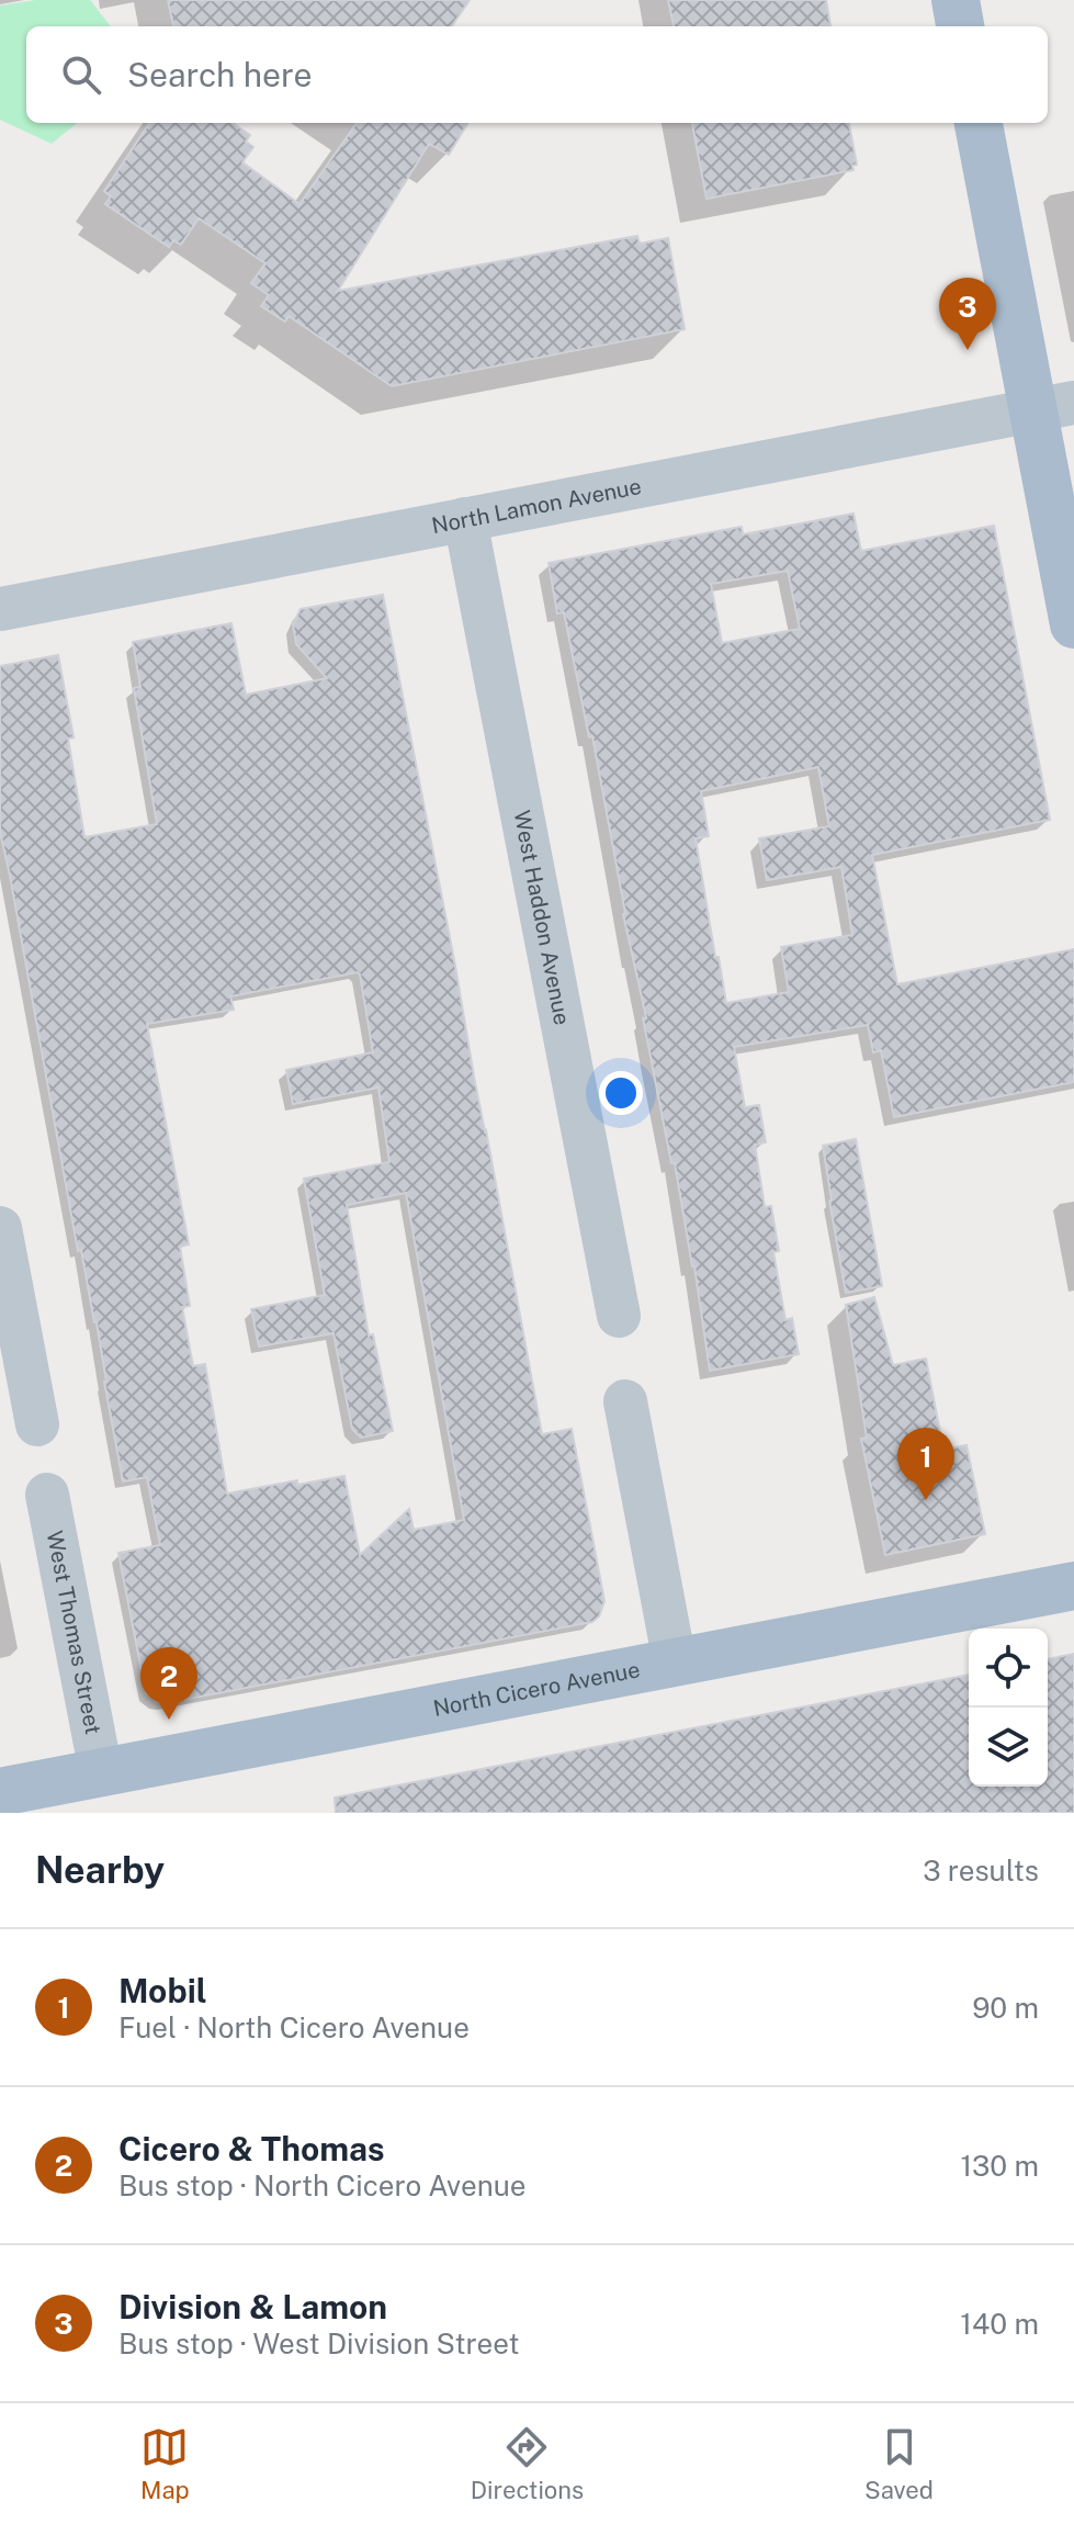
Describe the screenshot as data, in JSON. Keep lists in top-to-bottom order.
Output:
{
  "streets": {
    "main road": ["North Cicero Avenue"],
    "street": ["North Lamon Avenue", "West Haddon Avenue", "West Thomas Street"]
  },
  "crossings": [
    ["North Lamon Avenue", "West Haddon Avenue"],
    ["West Thomas Street", "North Cicero Avenue"]
  ],
  "page": {
    "search": "Search here",
    "pins": ["3", "1", "2"],
    "heading": ["Nearby", "3 results"],
    "list": [
      {
        "mark": "1",
        "name": "Mobil",
        "note": "Fuel · North Cicero Avenue",
        "value": "90 m"
      },
      {
        "mark": "2",
        "name": "Cicero & Thomas",
        "note": "Bus stop · North Cicero Avenue",
        "value": "130 m"
      },
      {
        "mark": "3",
        "name": "Division & Lamon",
        "note": "Bus stop · West Division Street",
        "value": "140 m"
      }
    ],
    "nav": ["Map", "Directions", "Saved"]
  }
}
